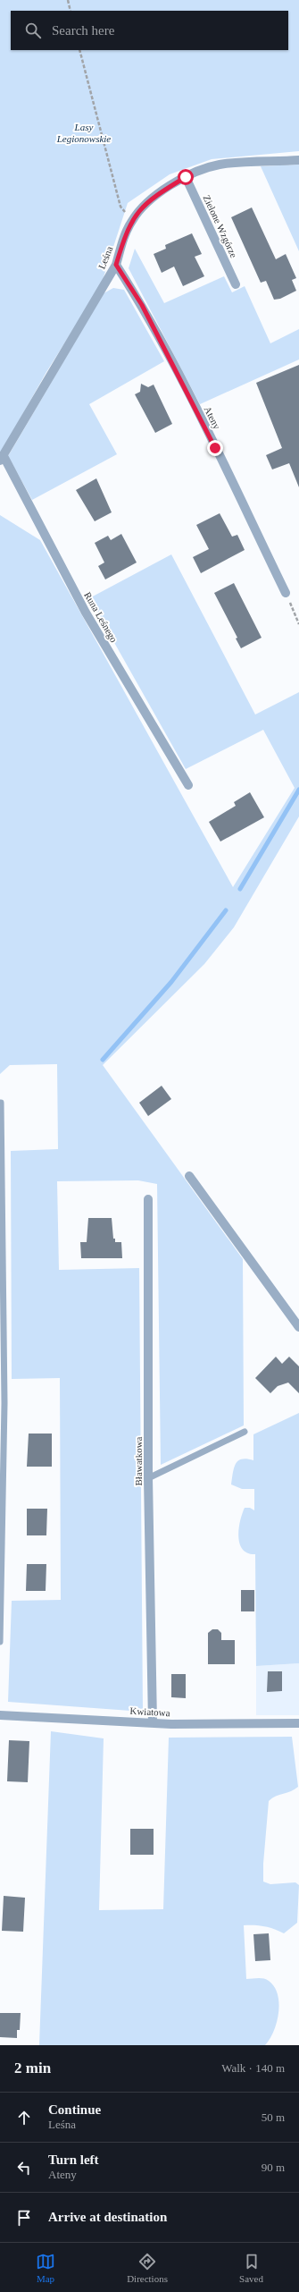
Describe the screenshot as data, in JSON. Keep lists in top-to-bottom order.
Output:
{
  "streets": {
    "street": [
      "Zielone Wzgórze",
      "Leśna",
      "Ateny",
      "Runa Leśnego",
      "Bławatkowa",
      "Kwiatowa"
    ]
  },
  "crossings": [
    ["Zielone Wzgórze", "Leśna"],
    ["Leśna", "Ateny"],
    ["Leśna", "Runa Leśnego"],
    ["Bławatkowa", "Kwiatowa"]
  ],
  "parks": ["Lasy Legionowskie"],
  "page": {
    "search": "Search here",
    "heading": ["2 min", "Walk · 140 m"],
    "list": [
      ["Continue", "Leśna", "50 m"],
      ["Turn left", "Ateny", "90 m"],
      "Arrive at destination"
    ],
    "nav": ["Map", "Directions", "Saved"]
  }
}
